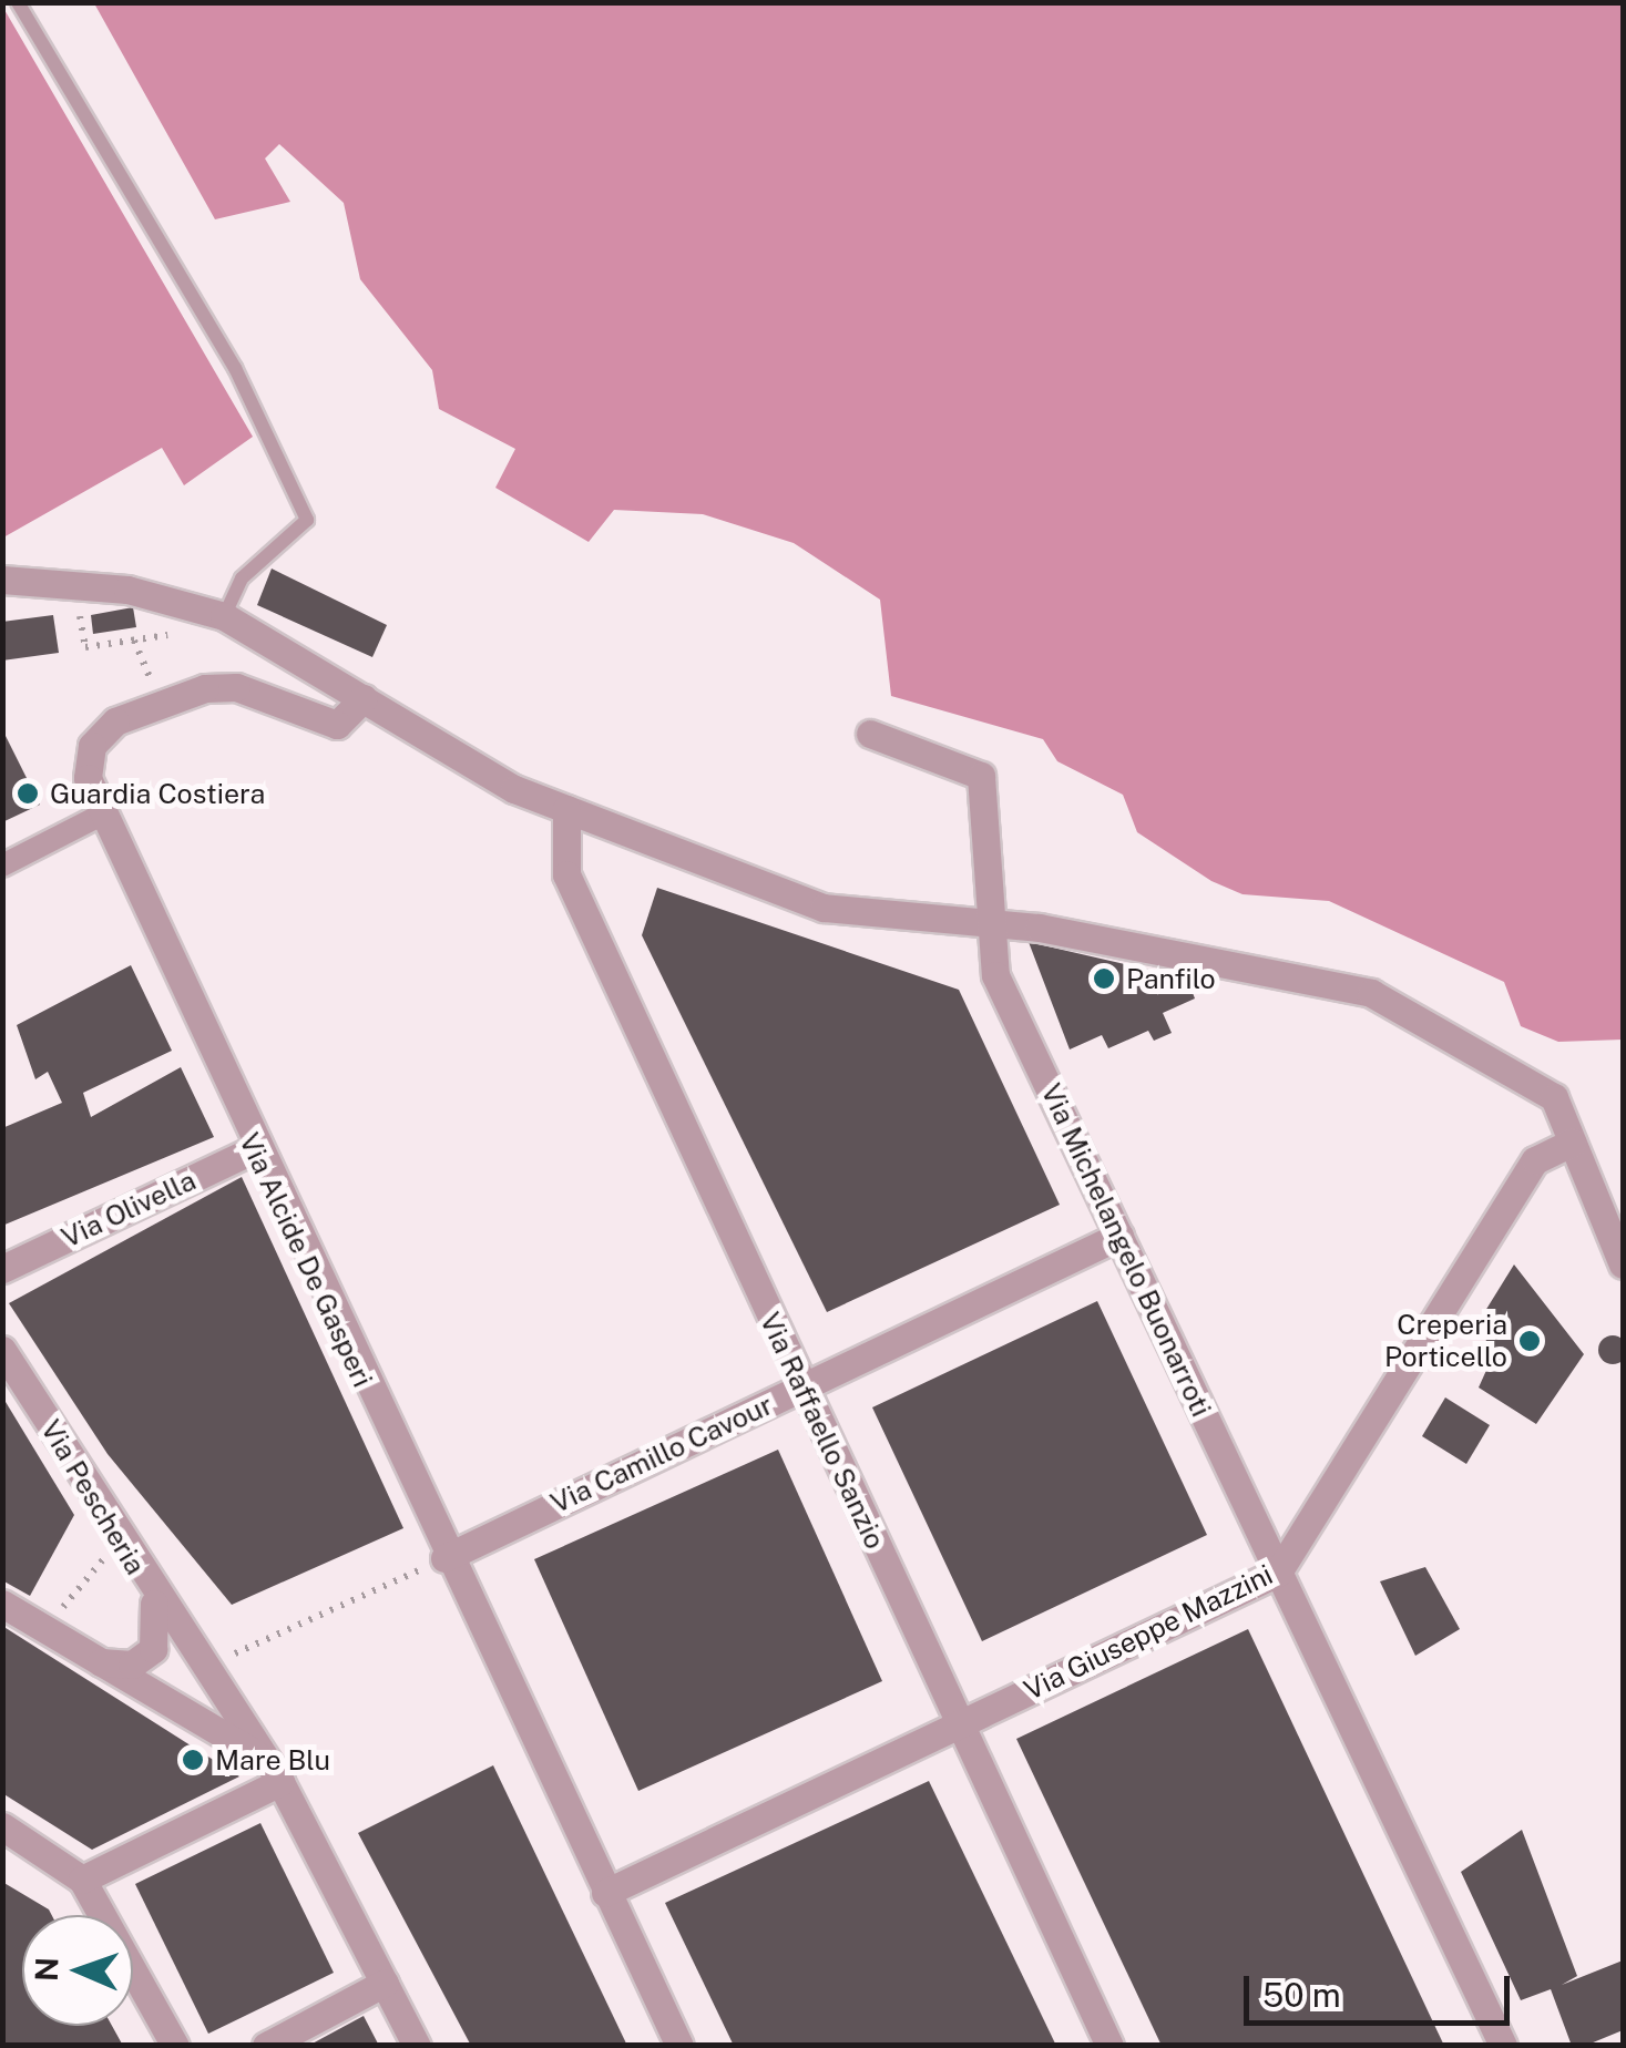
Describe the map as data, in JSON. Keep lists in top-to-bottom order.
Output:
{
  "streets": {
    "street": [
      "Via Olivella",
      "Via Michelangelo Buonarroti",
      "Via Alcide De Gasperi",
      "Via Raffaello Sanzio",
      "Via Camillo Cavour",
      "Via Pescheria",
      "Via Giuseppe Mazzini"
    ]
  },
  "crossings": [
    ["Via Olivella", "Via Alcide De Gasperi"],
    ["Via Michelangelo Buonarroti", "Via Camillo Cavour"],
    ["Via Michelangelo Buonarroti", "Via Giuseppe Mazzini"],
    ["Via Alcide De Gasperi", "Via Camillo Cavour"],
    ["Via Alcide De Gasperi", "Via Giuseppe Mazzini"],
    ["Via Raffaello Sanzio", "Via Camillo Cavour"],
    ["Via Raffaello Sanzio", "Via Giuseppe Mazzini"]
  ],
  "places": [
    "Guardia Costiera",
    "Panfilo",
    "Creperia Porticello",
    "Mare Blu"
  ],
  "scale_bar": "50 m",
  "north": "left"
}
